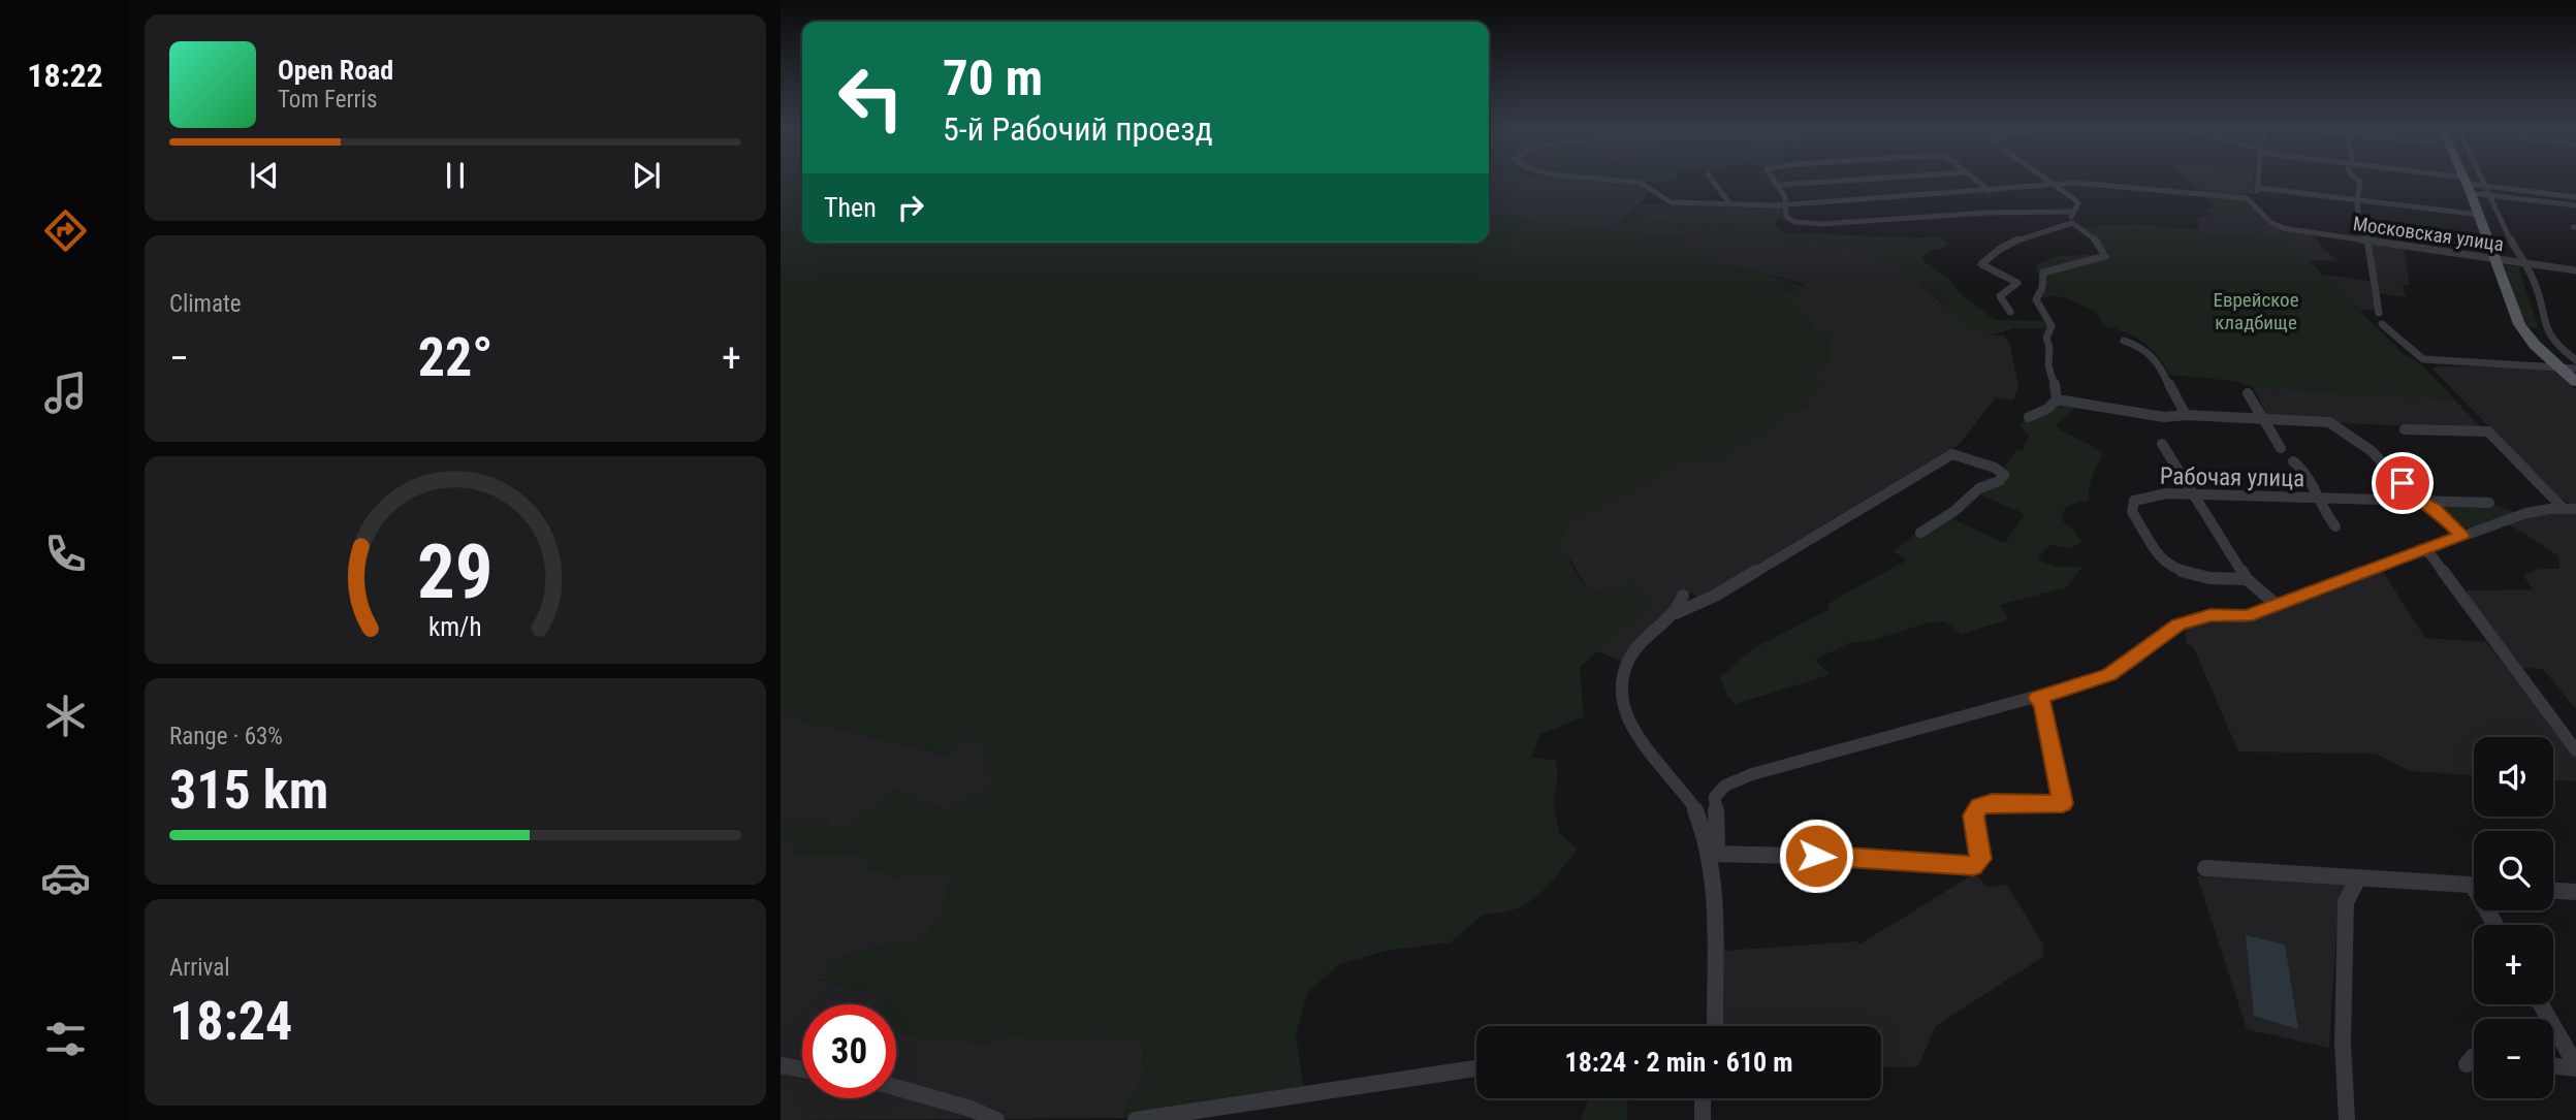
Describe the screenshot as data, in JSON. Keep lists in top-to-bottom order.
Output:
{
  "streets": {
    "street": ["Московская улица", "Рабочая улица"]
  },
  "parks": ["Еврейское кладбище"],
  "page": {
    "tabs": "18:22",
    "turn": ["70 m", "5-й Рабочий проезд"],
    "song": ["Open Road", "Tom Ferris"],
    "then": "Then",
    "tile": [
      "Climate",
      ["Range · 63%", "315 km"],
      ["Arrival", "18:24"]
    ],
    "heat": ["−", "22°", "+"],
    "map_buttons": ["+", "−"],
    "limit": "30",
    "trip": "18:24 · 2 min · 610 m",
    "gauge": ["29", "km/h"]
  }
}
